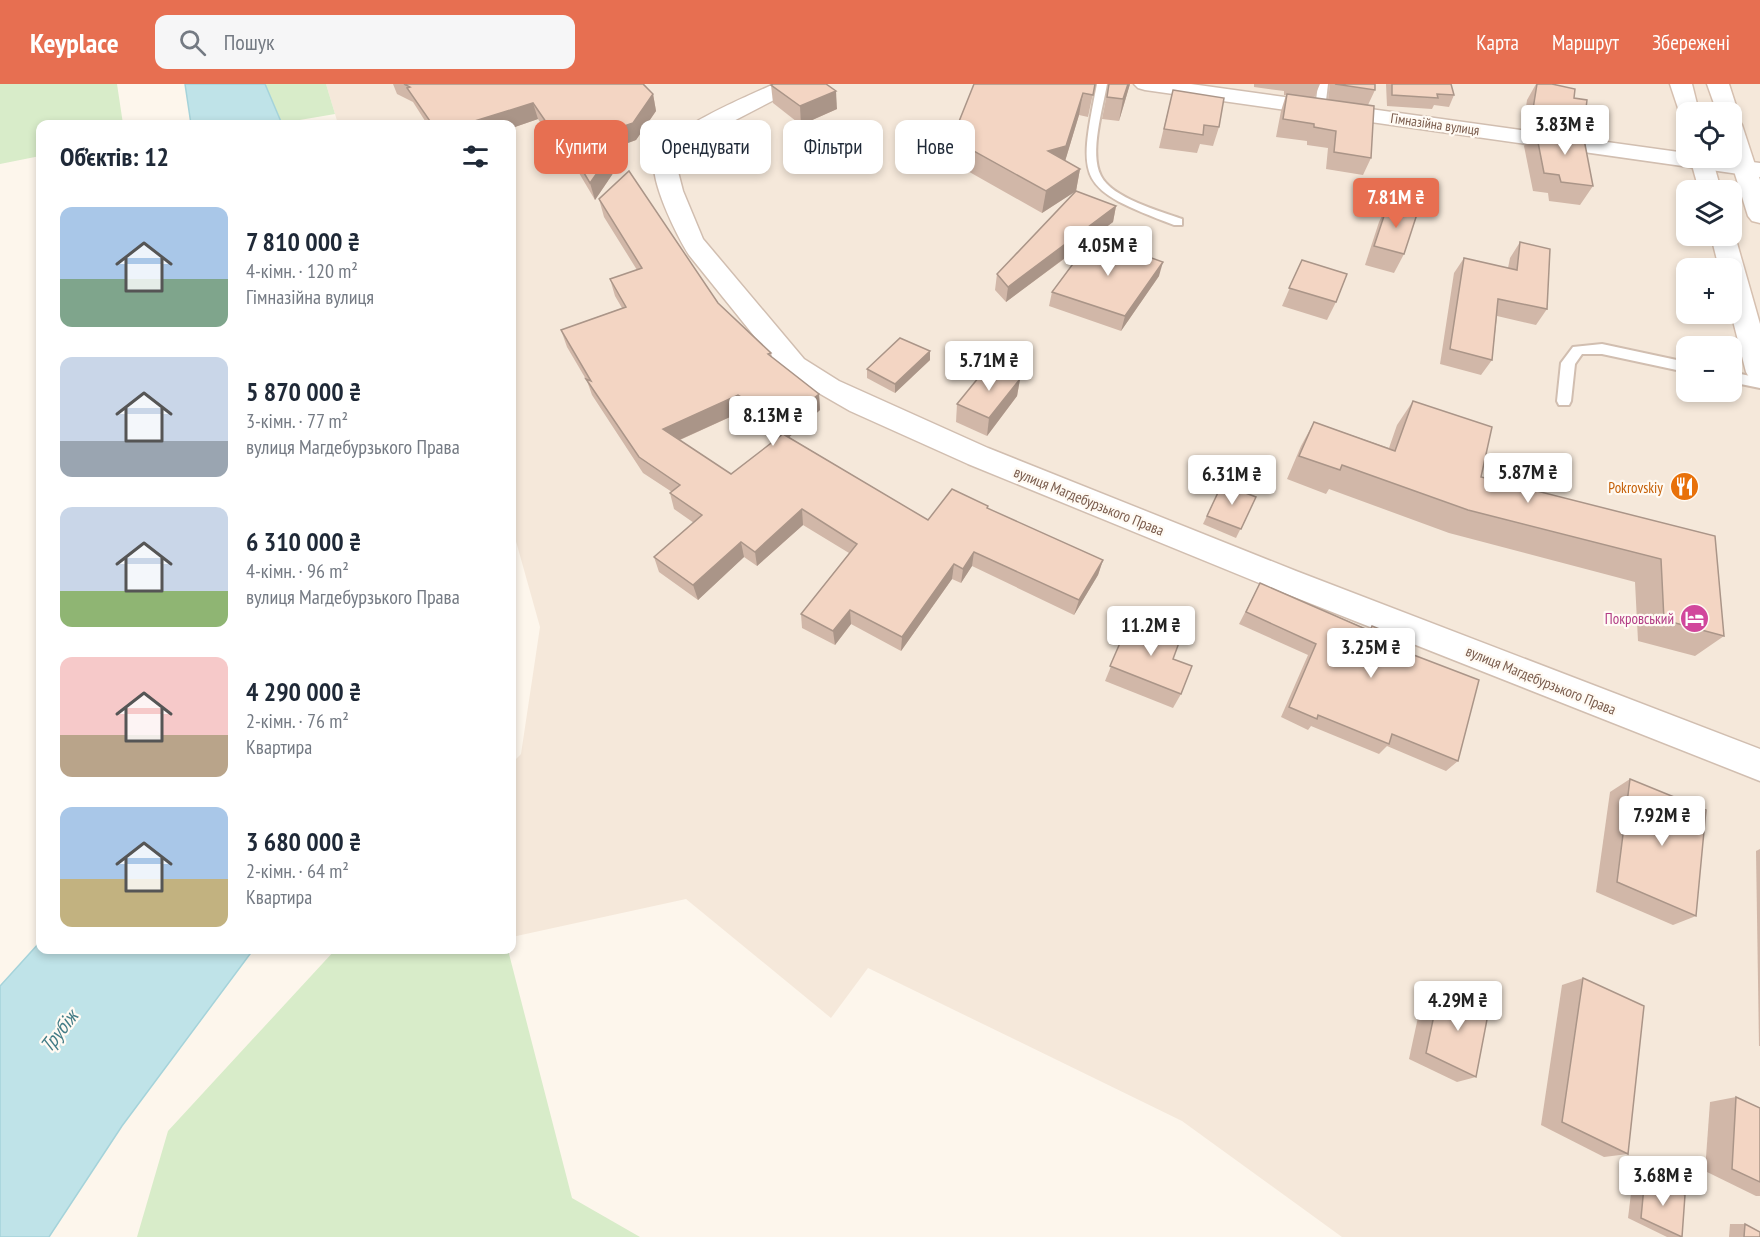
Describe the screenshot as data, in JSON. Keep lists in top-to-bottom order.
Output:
{
  "streets": {
    "street": ["Гімназійна вулиця", "вулиця Магдебурзького Права"]
  },
  "water": ["Трубіж"],
  "places": {
    "restaurant": ["Pokrovskiy"],
    "hotel": ["Покровський"]
  },
  "page": {
    "header": "Keyplace",
    "search": "Пошук",
    "nav": ["Карта", "Маршрут", "Збережені"],
    "map_buttons": ["+", "−"],
    "price": [
      "3.83M ₴",
      "7.81M ₴",
      "4.05M ₴",
      "5.71M ₴",
      "8.13M ₴",
      "5.87M ₴",
      "6.31M ₴",
      "11.2M ₴",
      "3.25M ₴",
      "7.92M ₴",
      "4.29M ₴",
      "3.68M ₴"
    ],
    "chip": [
      "Купити",
      "Орендувати",
      "Фільтри",
      "Нове"
    ],
    "heading": "Об’єктів: 12",
    "list": [
      {
        "name": "7 810 000 ₴",
        "note": "4-кімн. · 120 m² · Гімназійна вулиця"
      },
      {
        "name": "5 870 000 ₴",
        "note": "3-кімн. · 77 m² · вулиця Магдебурзького Права"
      },
      {
        "name": "6 310 000 ₴",
        "note": "4-кімн. · 96 m² · вулиця Магдебурзького Права"
      },
      {
        "name": "4 290 000 ₴",
        "note": "2-кімн. · 76 m² · Квартира"
      },
      {
        "name": "3 680 000 ₴",
        "note": "2-кімн. · 64 m² · Квартира"
      }
    ]
  }
}
